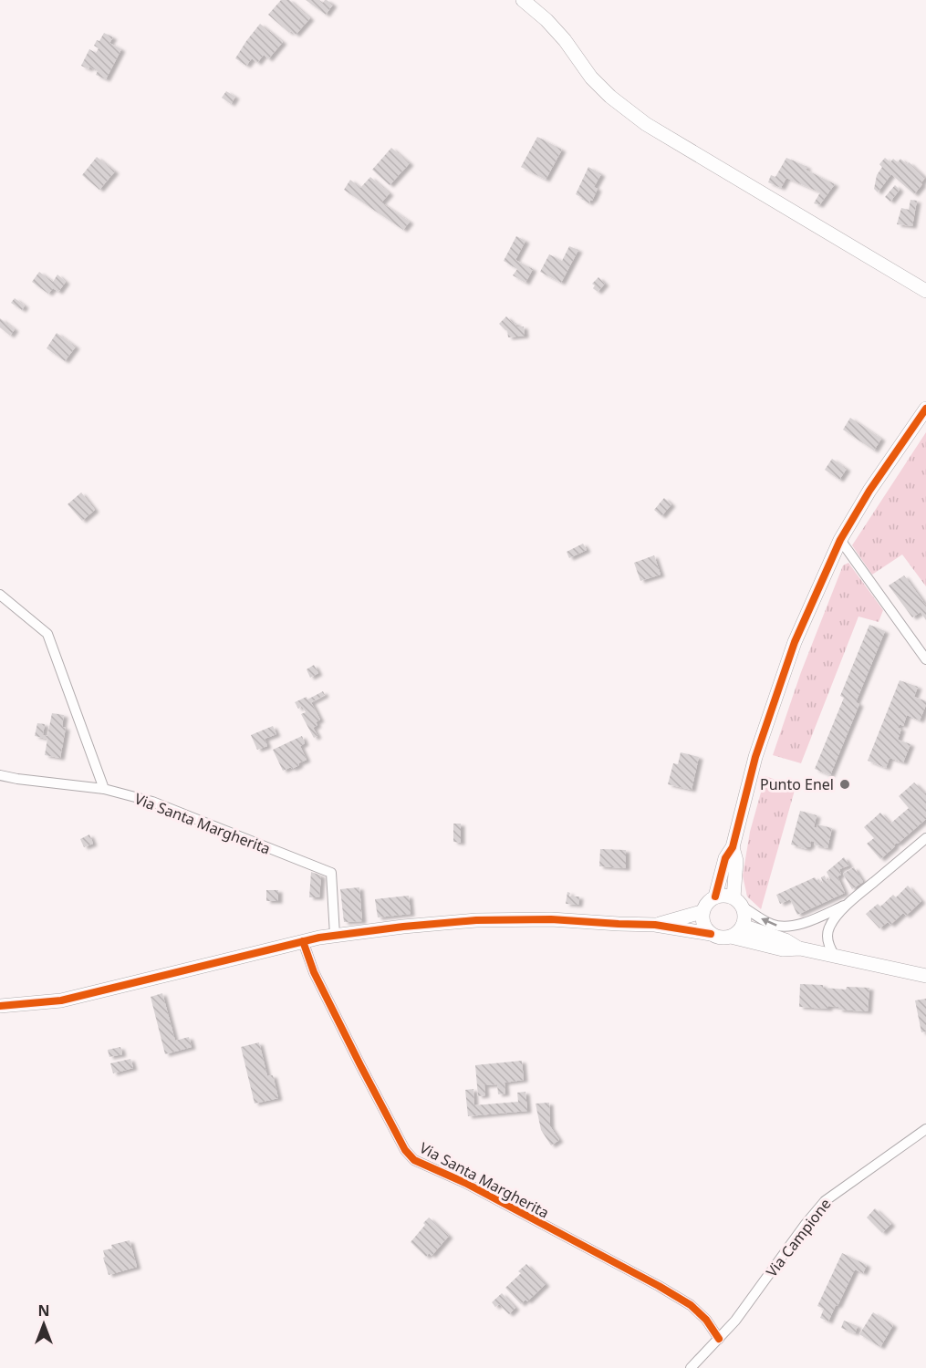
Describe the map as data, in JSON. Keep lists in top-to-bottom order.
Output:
{
  "streets": {
    "street": ["Via Santa Margherita", "Via Campione"]
  },
  "crossings": [
    ["Via Santa Margherita", "Via Campione"]
  ],
  "places": ["Punto Enel"],
  "north": "top"
}
